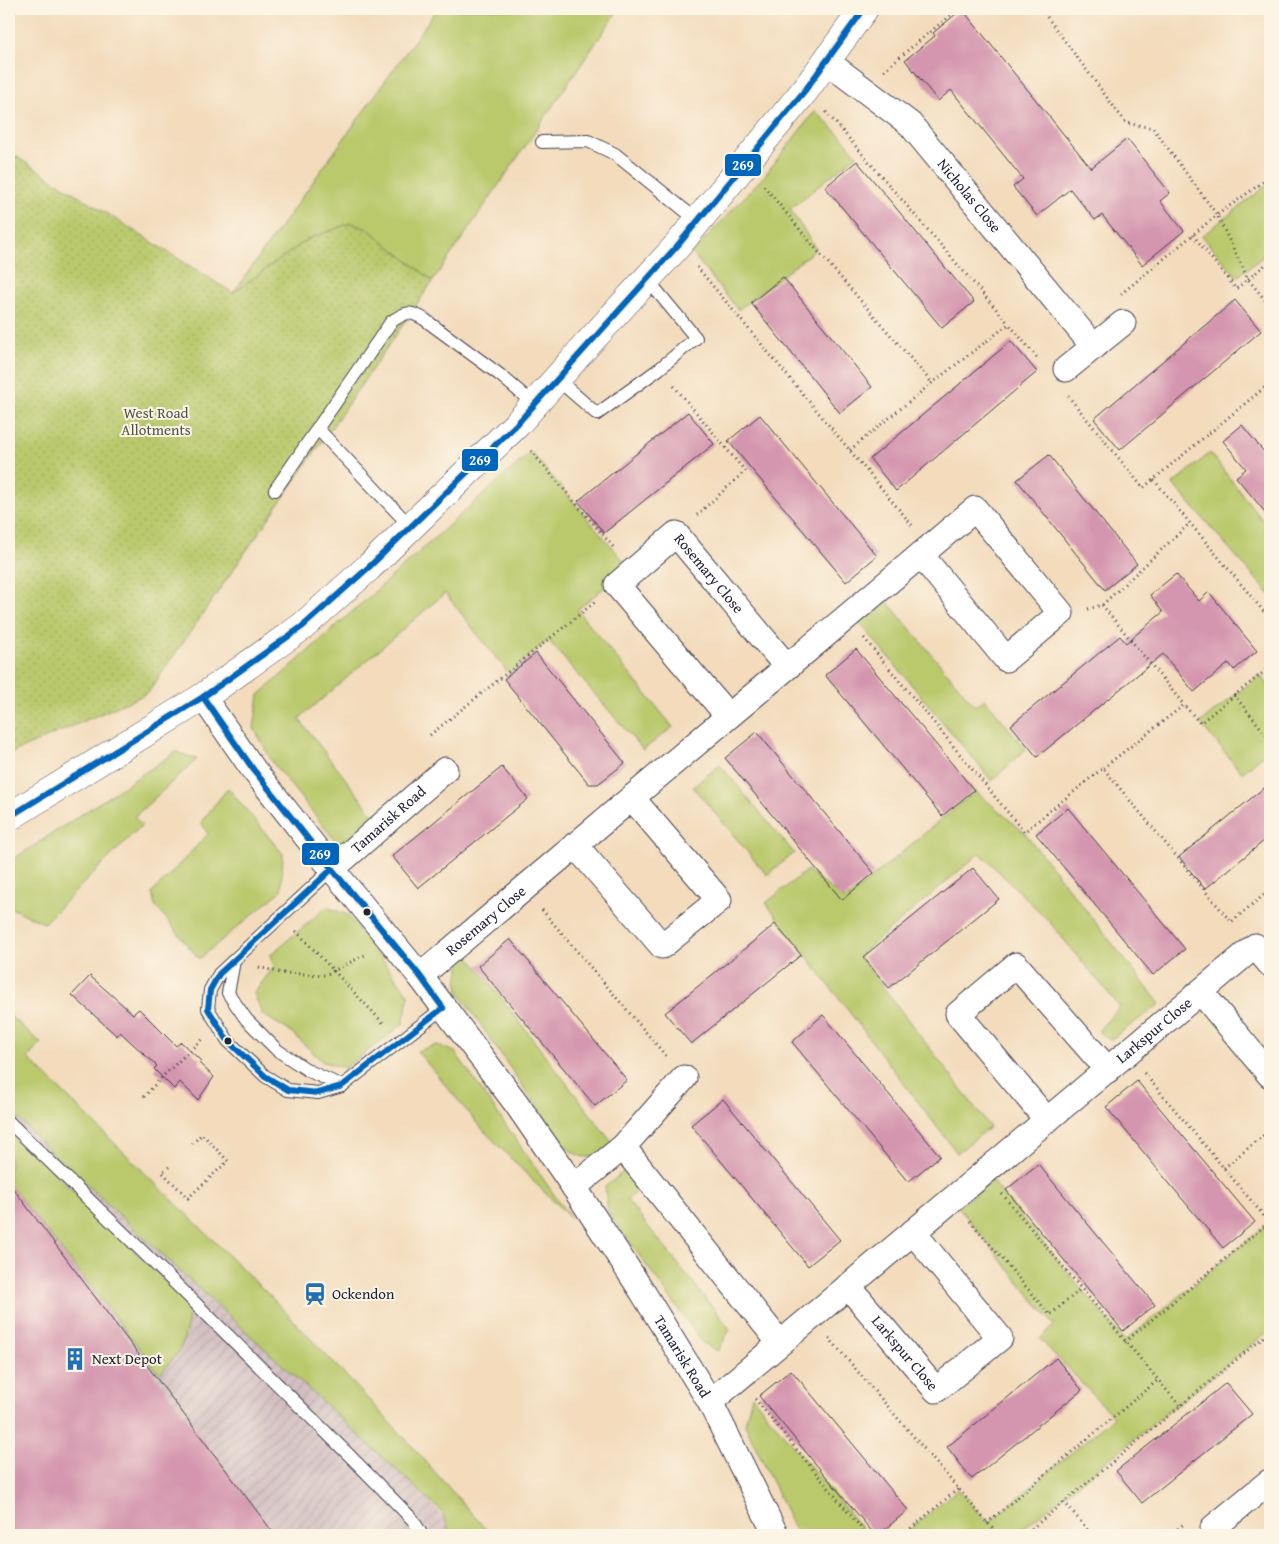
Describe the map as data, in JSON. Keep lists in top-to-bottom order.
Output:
{
  "streets": {
    "street": [
      "Nicholas Close",
      "Rosemary Close",
      "Tamarisk Road",
      "Larkspur Close"
    ]
  },
  "crossings": [
    ["Rosemary Close", "Tamarisk Road"],
    ["Tamarisk Road", "Larkspur Close"]
  ],
  "parks": ["West Road Allotments"],
  "places": {
    "station": ["Ockendon"],
    "building": ["Next Depot"]
  },
  "lines": ["transit line 269"]
}
